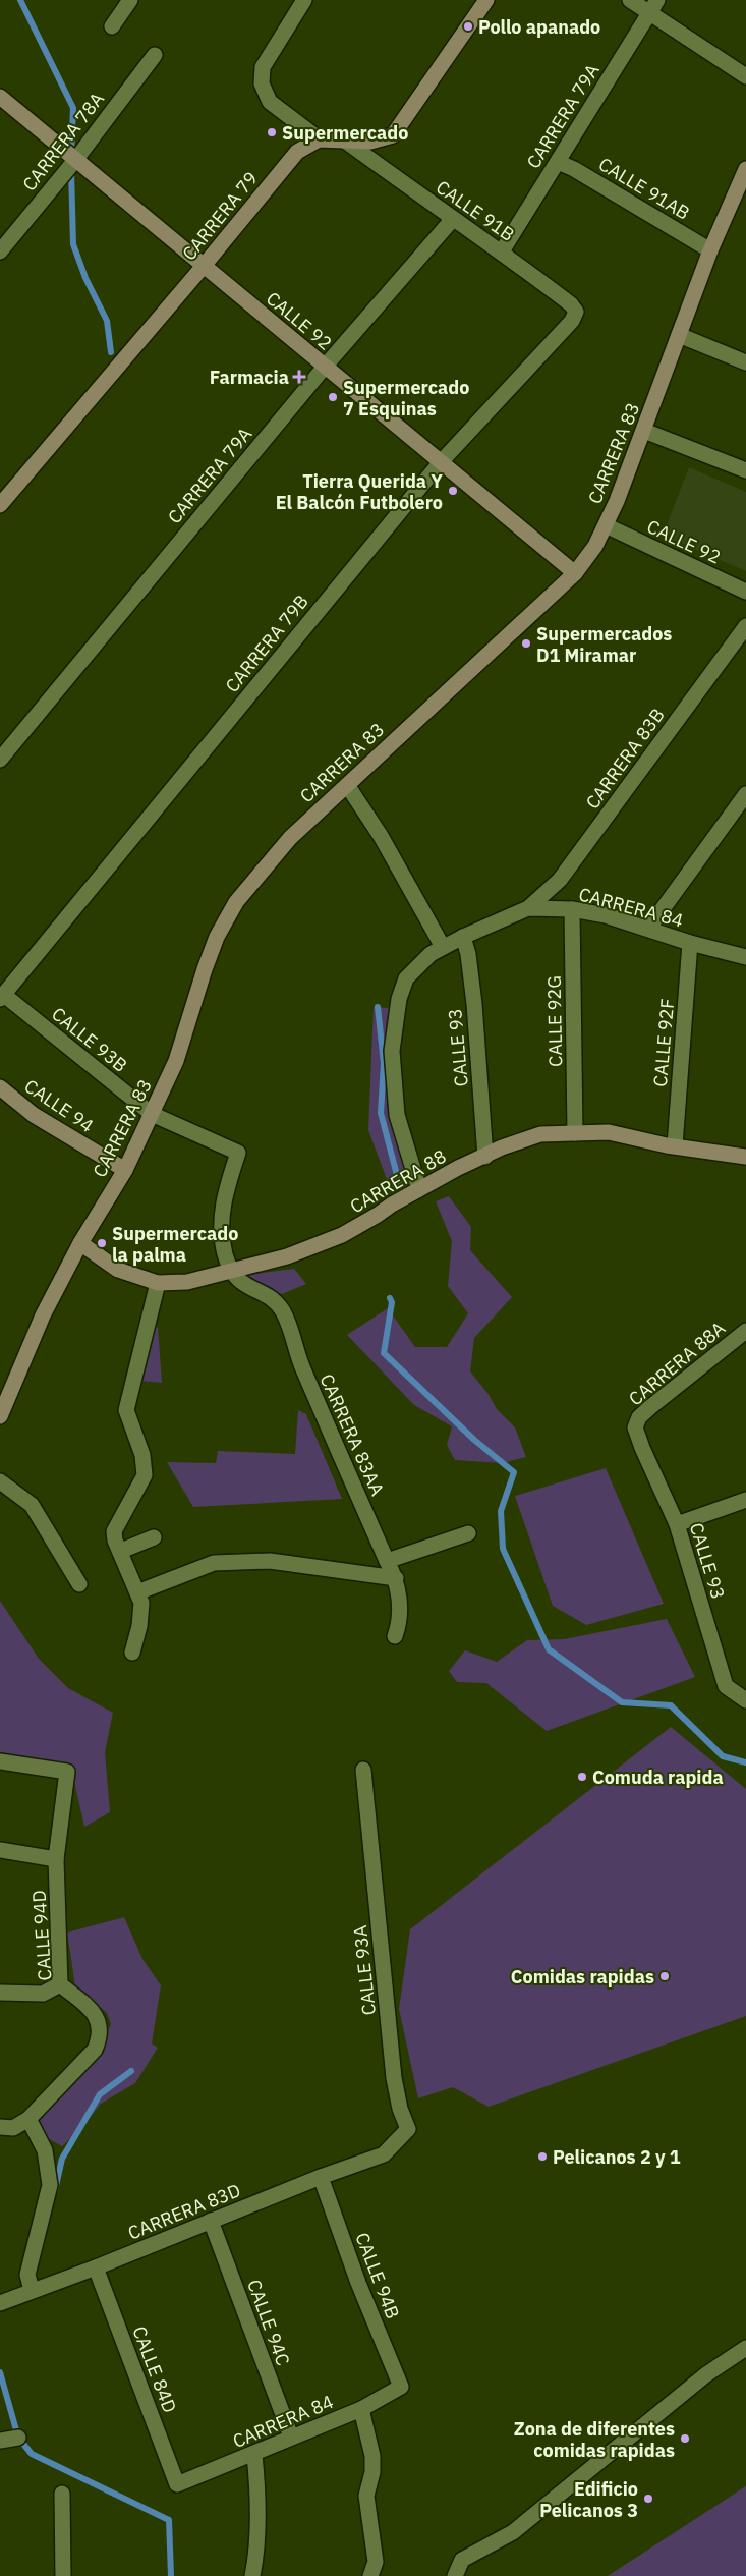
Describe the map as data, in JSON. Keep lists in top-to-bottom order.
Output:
{
  "streets": {
    "street": [
      "CARRERA 79A",
      "CARRERA 78A",
      "CALLE 91AB",
      "CALLE 91B",
      "CARRERA 79",
      "CALLE 92",
      "CARRERA 83",
      "CARRERA 79B",
      "CARRERA 83B",
      "CARRERA 84",
      "CALLE 92G",
      "CALLE 93B",
      "CALLE 92F",
      "CALLE 93",
      "CALLE 94",
      "CARRERA 88",
      "CARRERA 88A",
      "CARRERA 83AA",
      "CALLE 94D",
      "CALLE 93A",
      "CARRERA 83D",
      "CALLE 94B",
      "CALLE 94C",
      "CALLE 84D"
    ]
  },
  "crossings": [
    ["CARRERA 79A", "CALLE 91AB"],
    ["CARRERA 79A", "CALLE 91B"],
    ["CARRERA 79A", "CALLE 92"],
    ["CARRERA 78A", "CALLE 92"],
    ["CALLE 91AB", "CARRERA 83"],
    ["CALLE 91B", "CARRERA 79"],
    ["CALLE 91B", "CARRERA 79B"],
    ["CARRERA 79", "CALLE 92"],
    ["CALLE 92", "CARRERA 83"],
    ["CALLE 92", "CARRERA 79B"],
    ["CARRERA 83", "CALLE 93B"],
    ["CARRERA 83", "CALLE 94"],
    ["CARRERA 83", "CARRERA 88"],
    ["CARRERA 79B", "CALLE 93B"],
    ["CARRERA 83B", "CARRERA 84"],
    ["CARRERA 84", "CALLE 92G"],
    ["CARRERA 84", "CALLE 92F"],
    ["CARRERA 84", "CALLE 93"],
    ["CARRERA 84", "CARRERA 88"],
    ["CARRERA 84", "CALLE 94B"],
    ["CARRERA 84", "CALLE 94C"],
    ["CARRERA 84", "CALLE 84D"],
    ["CALLE 92G", "CARRERA 88"],
    ["CALLE 93B", "CARRERA 88"],
    ["CALLE 93B", "CARRERA 83AA"],
    ["CALLE 92F", "CARRERA 88"],
    ["CALLE 93", "CARRERA 88"],
    ["CALLE 93", "CARRERA 88A"],
    ["CARRERA 88", "CARRERA 83AA"],
    ["CALLE 93A", "CARRERA 83D"],
    ["CARRERA 83D", "CALLE 94B"],
    ["CARRERA 83D", "CALLE 94C"],
    ["CARRERA 83D", "CALLE 84D"]
  ],
  "places": {
    "other": [
      "Pollo apanado",
      "Supermercado",
      "Supermercado 7 Esquinas",
      "Tierra Querida Y El Balcón Futbolero",
      "Supermercados D1 Miramar",
      "Supermercado la palma",
      "Comuda rapida",
      "Comidas rapidas",
      "Pelicanos 2 y 1",
      "Zona de diferentes comidas rapidas",
      "Edificio Pelicanos 3"
    ],
    "health": ["Farmacia"]
  }
}
